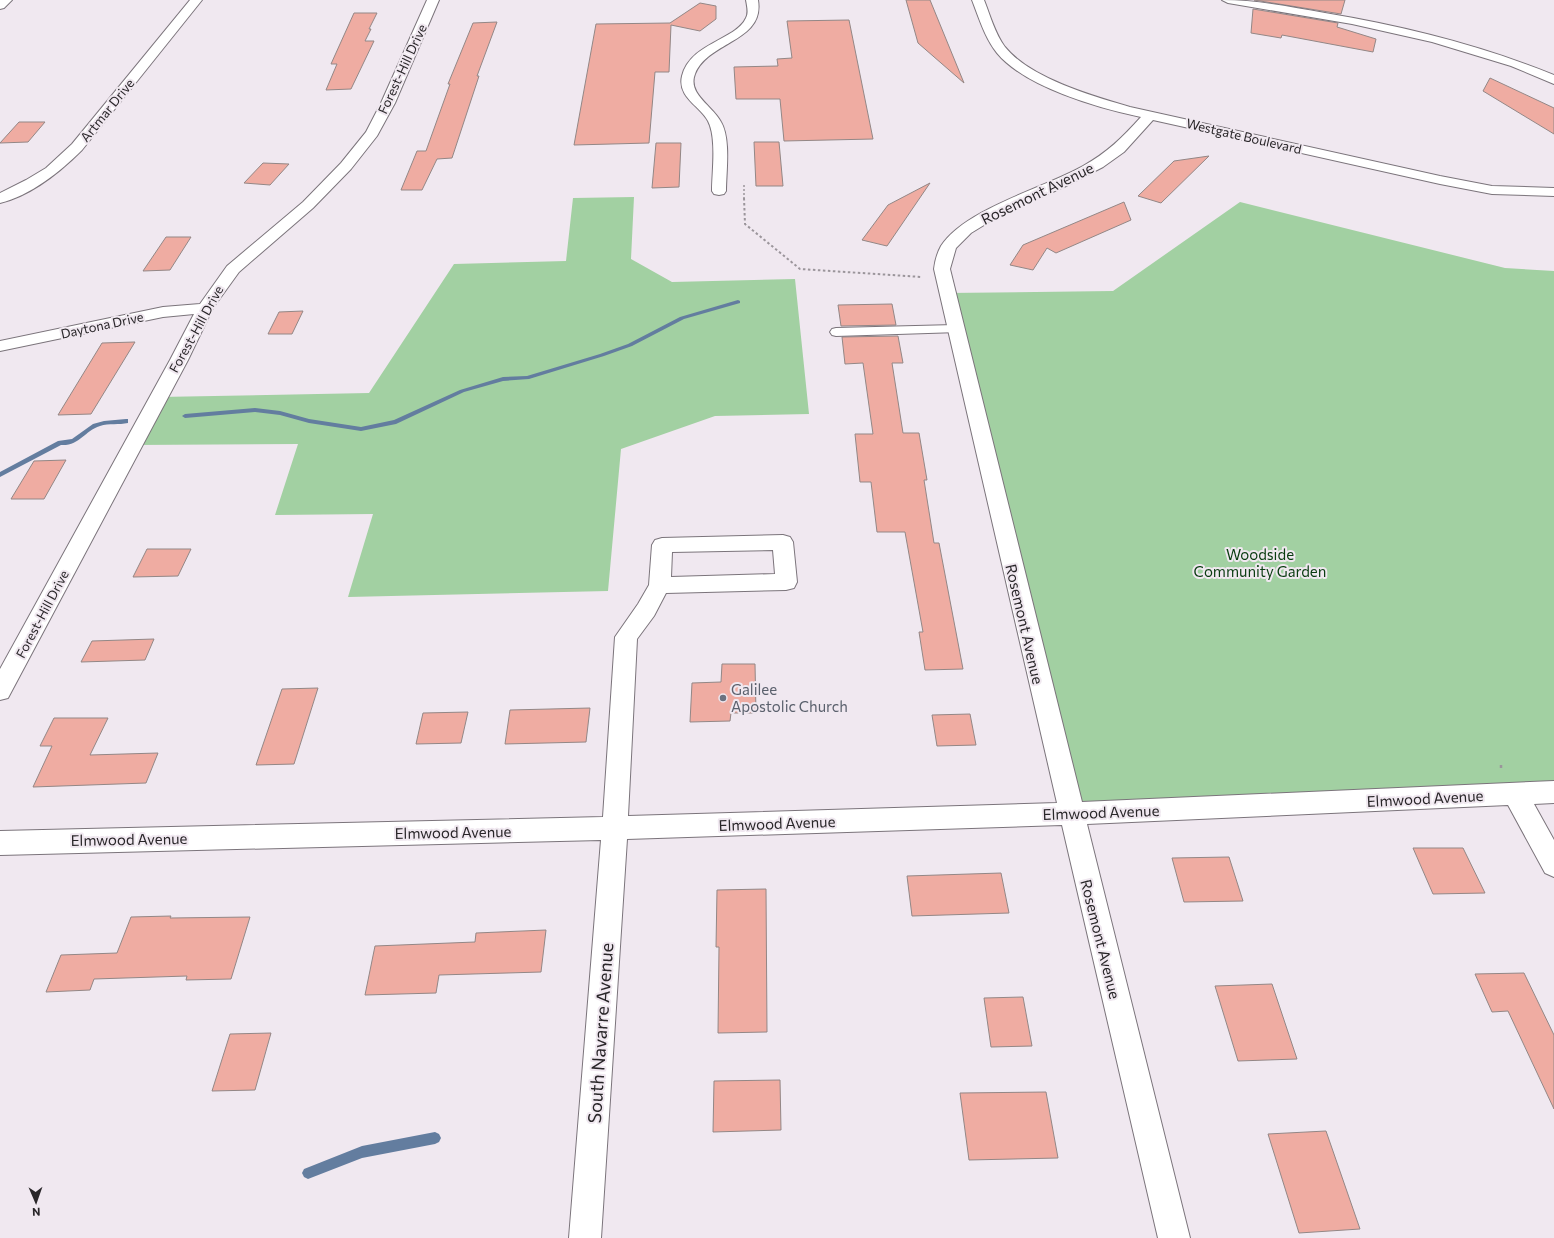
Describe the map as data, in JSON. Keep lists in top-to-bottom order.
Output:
{
  "streets": {
    "street": [
      "Forest-Hill Drive",
      "Artmar Drive",
      "Westgate Boulevard",
      "Rosemont Avenue",
      "Daytona Drive",
      "Elmwood Avenue",
      "South Navarre Avenue"
    ]
  },
  "crossings": [
    ["Forest-Hill Drive", "Daytona Drive"],
    ["Westgate Boulevard", "Rosemont Avenue"],
    ["Rosemont Avenue", "Elmwood Avenue"],
    ["Elmwood Avenue", "South Navarre Avenue"]
  ],
  "parks": ["Woodside Community Garden"],
  "places": ["Galilee Apostolic Church"],
  "north": "bottom"
}
